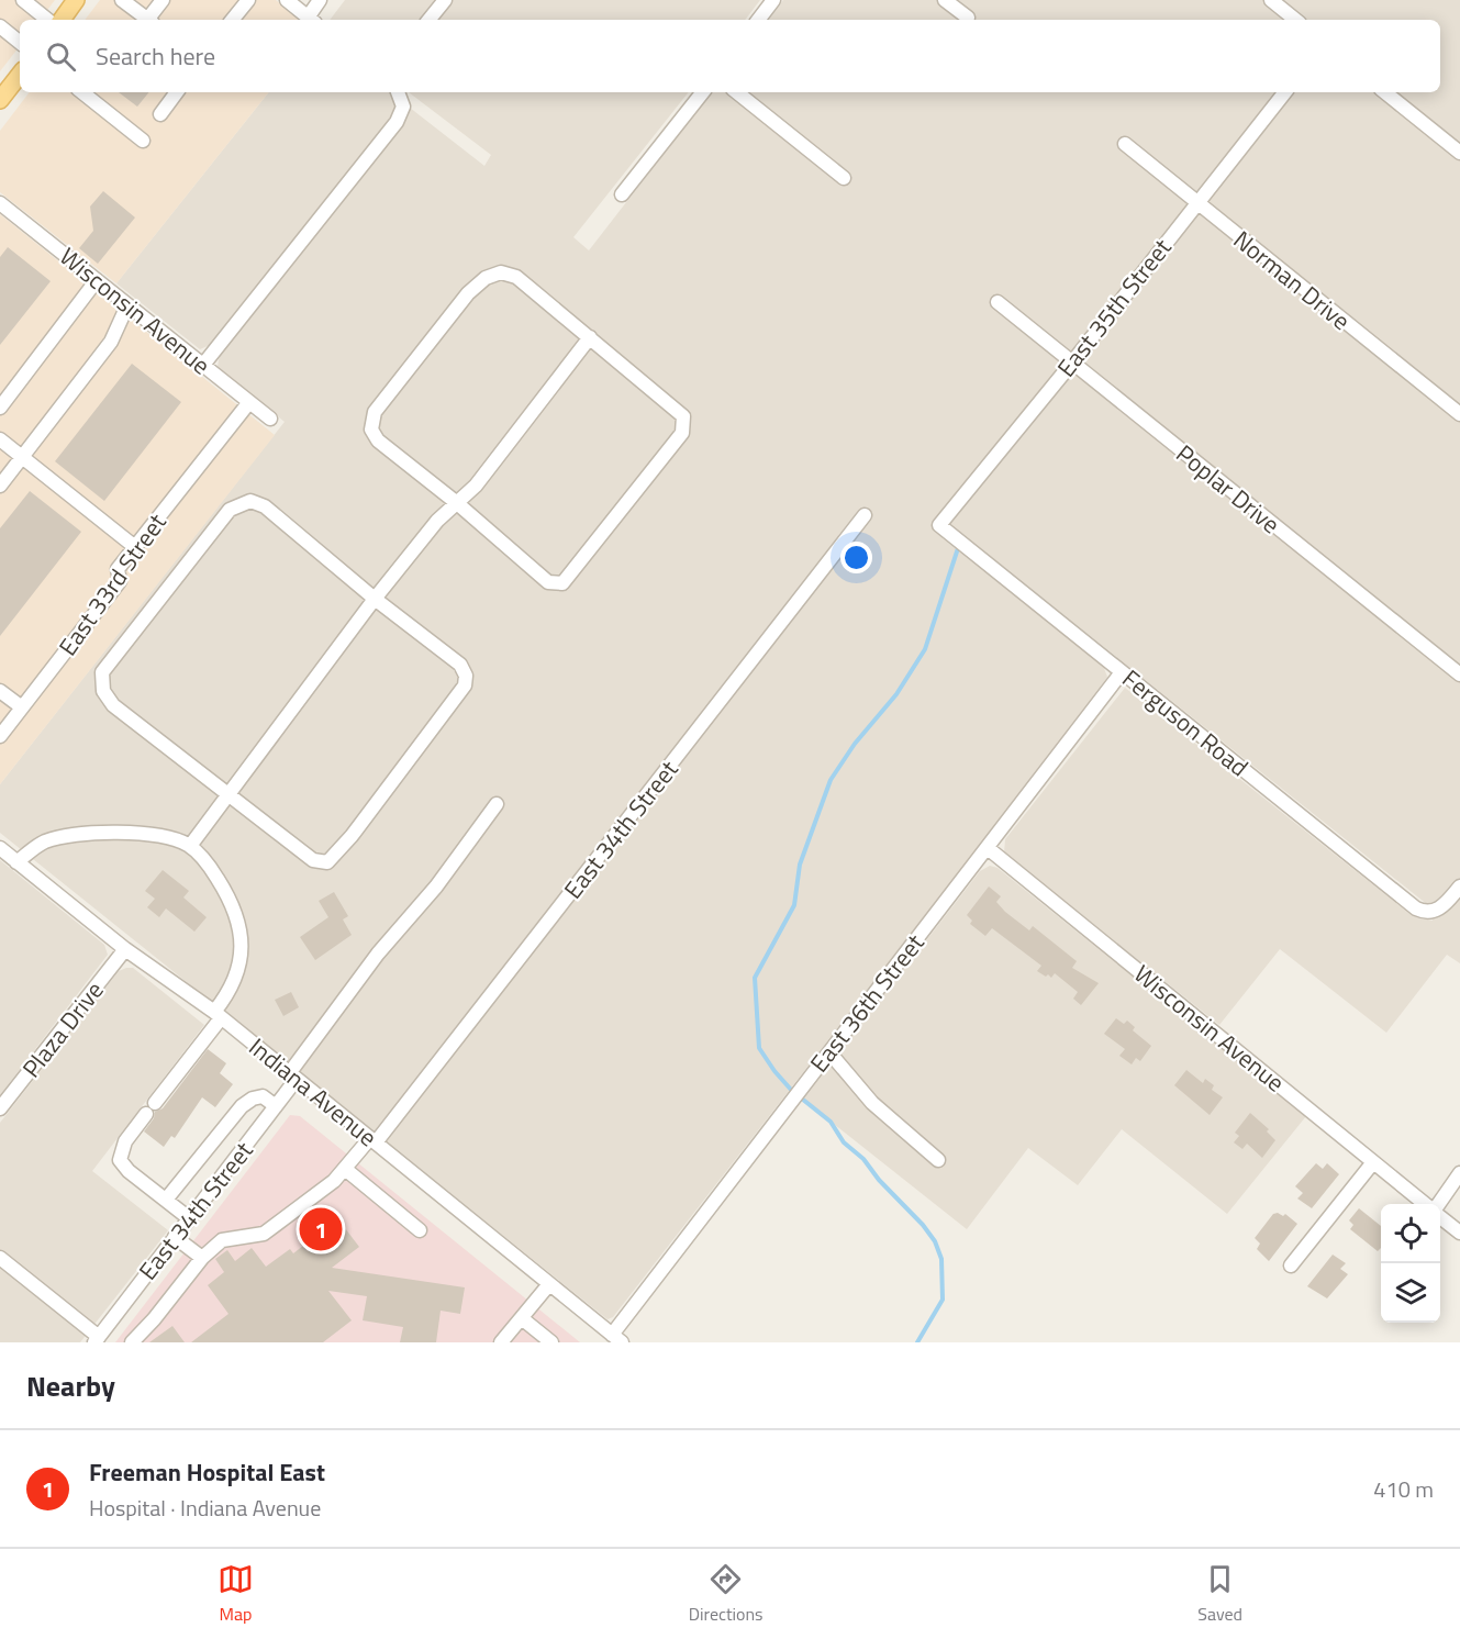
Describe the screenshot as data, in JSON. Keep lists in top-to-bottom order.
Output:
{
  "streets": {
    "street": [
      "Norman Drive",
      "East 35th Street",
      "Wisconsin Avenue",
      "Poplar Drive",
      "East 33rd Street",
      "Ferguson Road",
      "East 34th Street",
      "East 36th Street",
      "Plaza Drive",
      "Indiana Avenue"
    ]
  },
  "crossings": [
    ["Norman Drive", "East 35th Street"],
    ["East 35th Street", "Poplar Drive"],
    ["East 35th Street", "Ferguson Road"],
    ["Wisconsin Avenue", "East 33rd Street"],
    ["Wisconsin Avenue", "East 36th Street"],
    ["Ferguson Road", "East 36th Street"],
    ["East 34th Street", "Indiana Avenue"],
    ["East 36th Street", "Indiana Avenue"],
    ["Plaza Drive", "Indiana Avenue"]
  ],
  "page": {
    "search": "Search here",
    "pins": "1",
    "heading": "Nearby",
    "list": [
      {
        "mark": "1",
        "name": "Freeman Hospital East",
        "note": "Hospital · Indiana Avenue",
        "value": "410 m"
      }
    ],
    "nav": ["Map", "Directions", "Saved"]
  }
}
